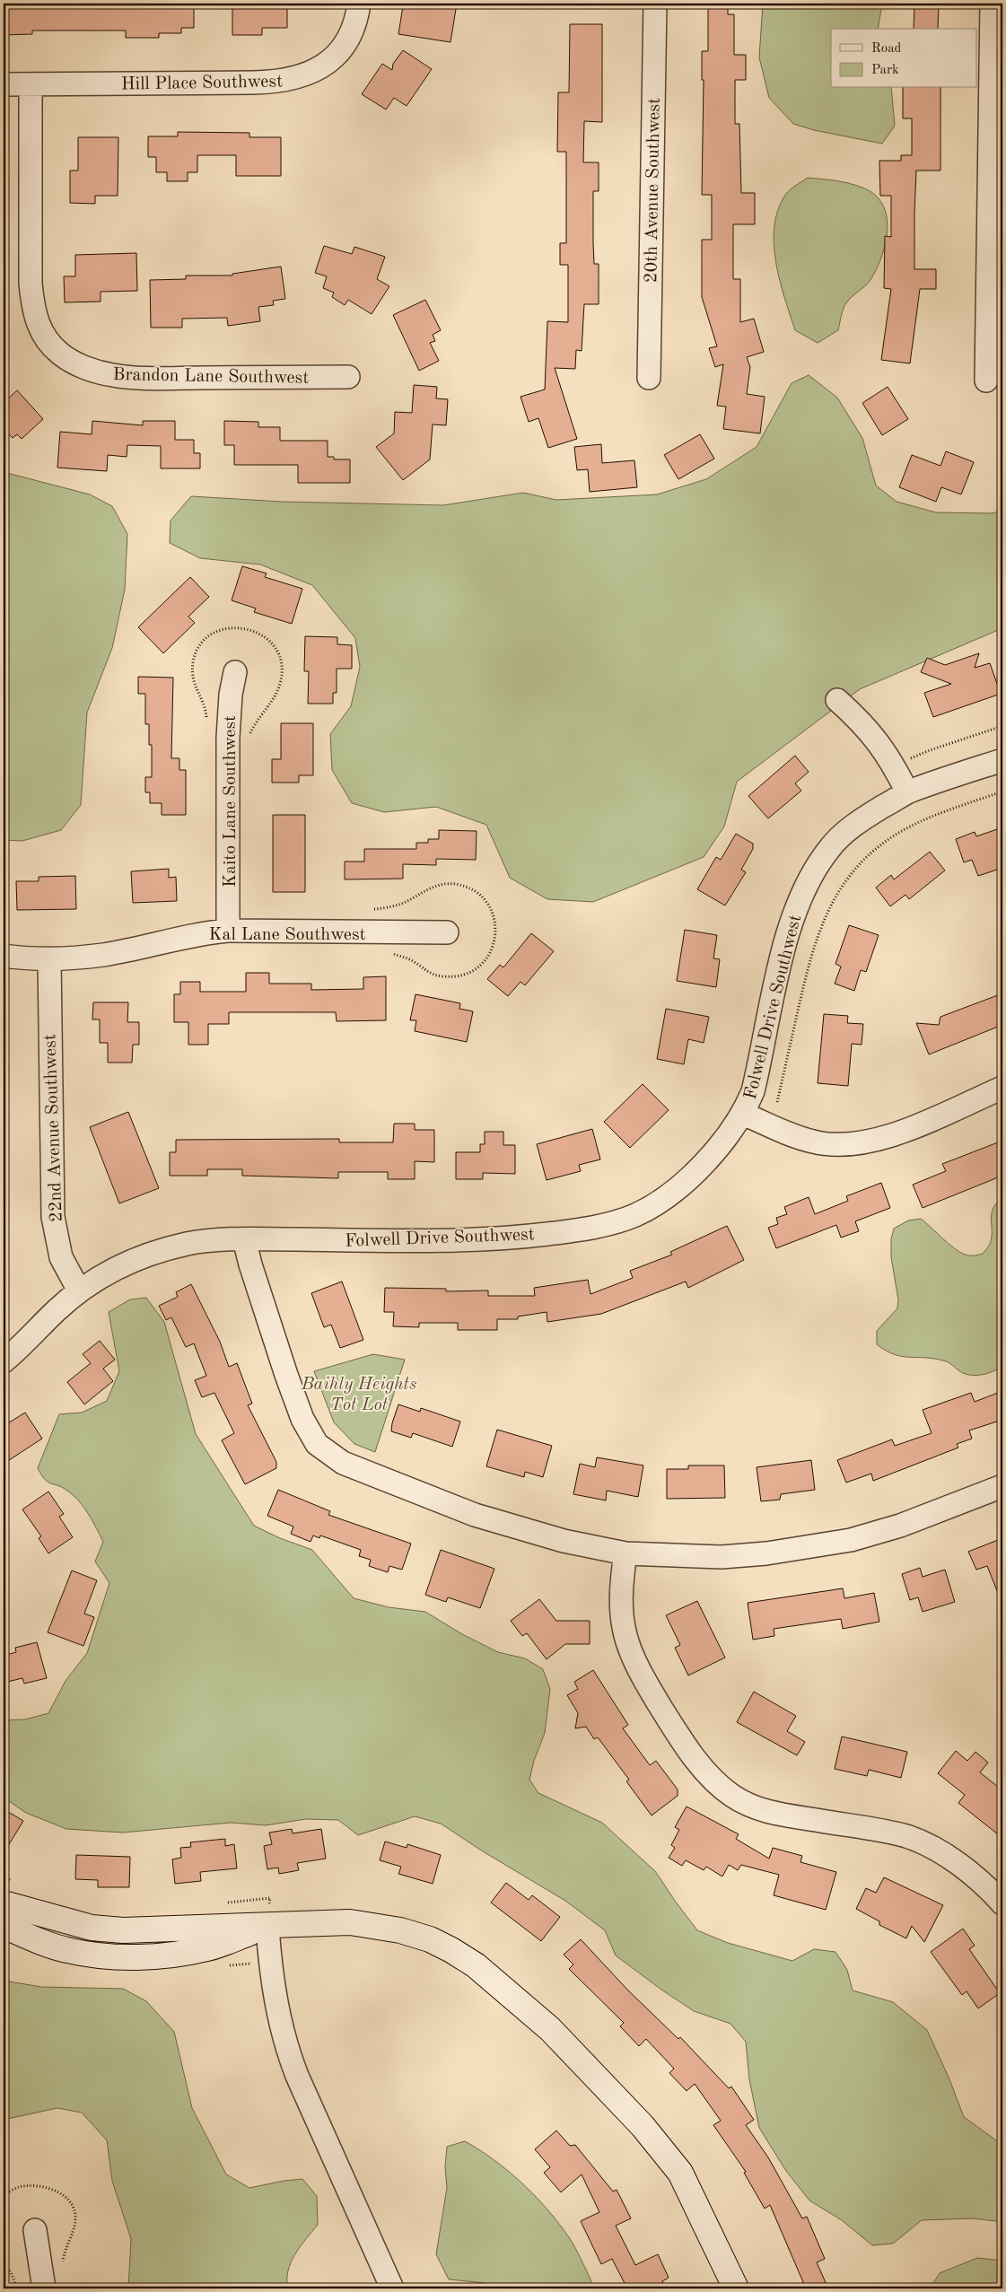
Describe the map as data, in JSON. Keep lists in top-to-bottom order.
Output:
{
  "streets": {
    "street": [
      "Hill Place Southwest",
      "20th Avenue Southwest",
      "Brandon Lane Southwest",
      "Kaito Lane Southwest",
      "Kal Lane Southwest",
      "Folwell Drive Southwest",
      "22nd Avenue Southwest"
    ]
  },
  "crossings": [
    ["Hill Place Southwest", "Brandon Lane Southwest"],
    ["Kaito Lane Southwest", "Kal Lane Southwest"],
    ["Kal Lane Southwest", "22nd Avenue Southwest"],
    ["Folwell Drive Southwest", "22nd Avenue Southwest"]
  ],
  "parks": ["Baihly Heights Tot Lot"],
  "legend": ["Road", "Park"]
}
